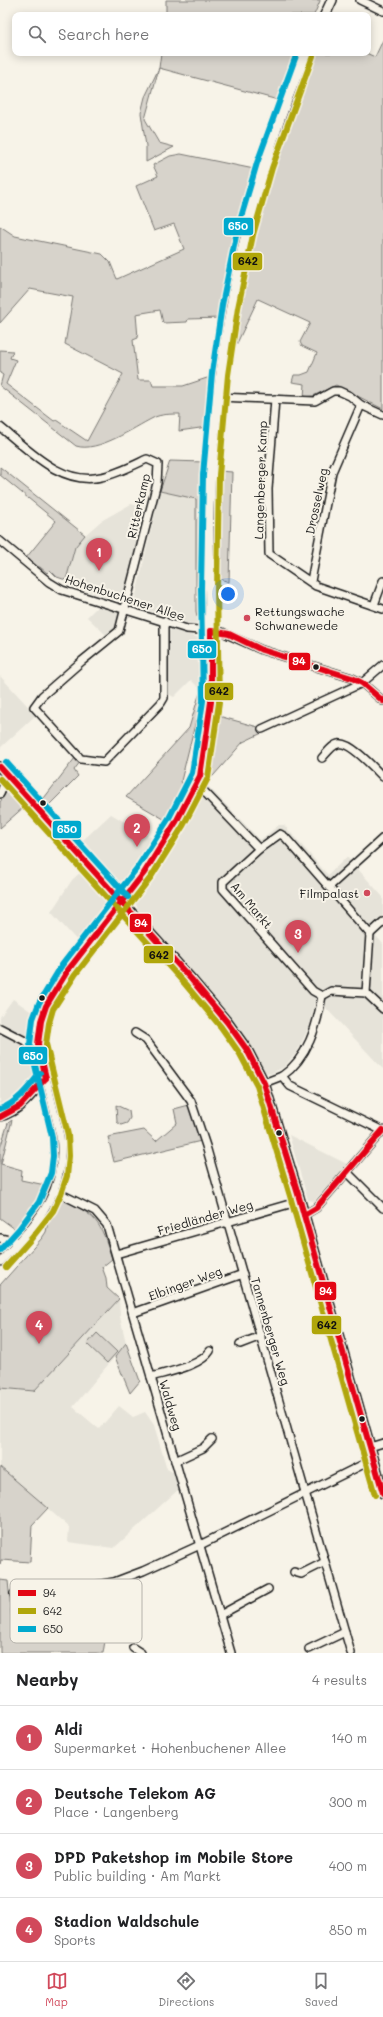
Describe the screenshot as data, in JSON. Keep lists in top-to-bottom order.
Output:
{
  "streets": {
    "street": [
      "Langenberger Kamp",
      "Drosselweg",
      "Ritterkamp",
      "Hohenbuchener Allee",
      "Am Markt",
      "Friedländer Weg",
      "Elbinger Weg",
      "Tannenberger Weg",
      "Waldweg"
    ]
  },
  "crossings": [
    ["Langenberger Kamp", "Drosselweg"],
    ["Ritterkamp", "Hohenbuchener Allee"],
    ["Friedländer Weg", "Tannenberger Weg"],
    ["Friedländer Weg", "Waldweg"],
    ["Elbinger Weg", "Tannenberger Weg"],
    ["Elbinger Weg", "Waldweg"]
  ],
  "places": ["Rettungswache Schwanewede", "Filmpalast"],
  "lines": ["transit line 642", "transit line 650", "transit line 94"],
  "legend": ["94", "642", "650"],
  "page": {
    "search": "Search here",
    "pins": [
      "1",
      "2",
      "3",
      "4"
    ],
    "heading": ["Nearby", "4 results"],
    "list": [
      {
        "mark": "1",
        "name": "Aldi",
        "note": "Supermarket · Hohenbuchener Allee",
        "value": "140 m"
      },
      {
        "mark": "2",
        "name": "Deutsche Telekom AG",
        "note": "Place · Langenberg",
        "value": "300 m"
      },
      {
        "mark": "3",
        "name": "DPD Paketshop im Mobile Store",
        "note": "Public building · Am Markt",
        "value": "400 m"
      },
      {
        "mark": "4",
        "name": "Stadion Waldschule",
        "note": "Sports",
        "value": "850 m"
      }
    ],
    "nav": ["Map", "Directions", "Saved"]
  }
}
